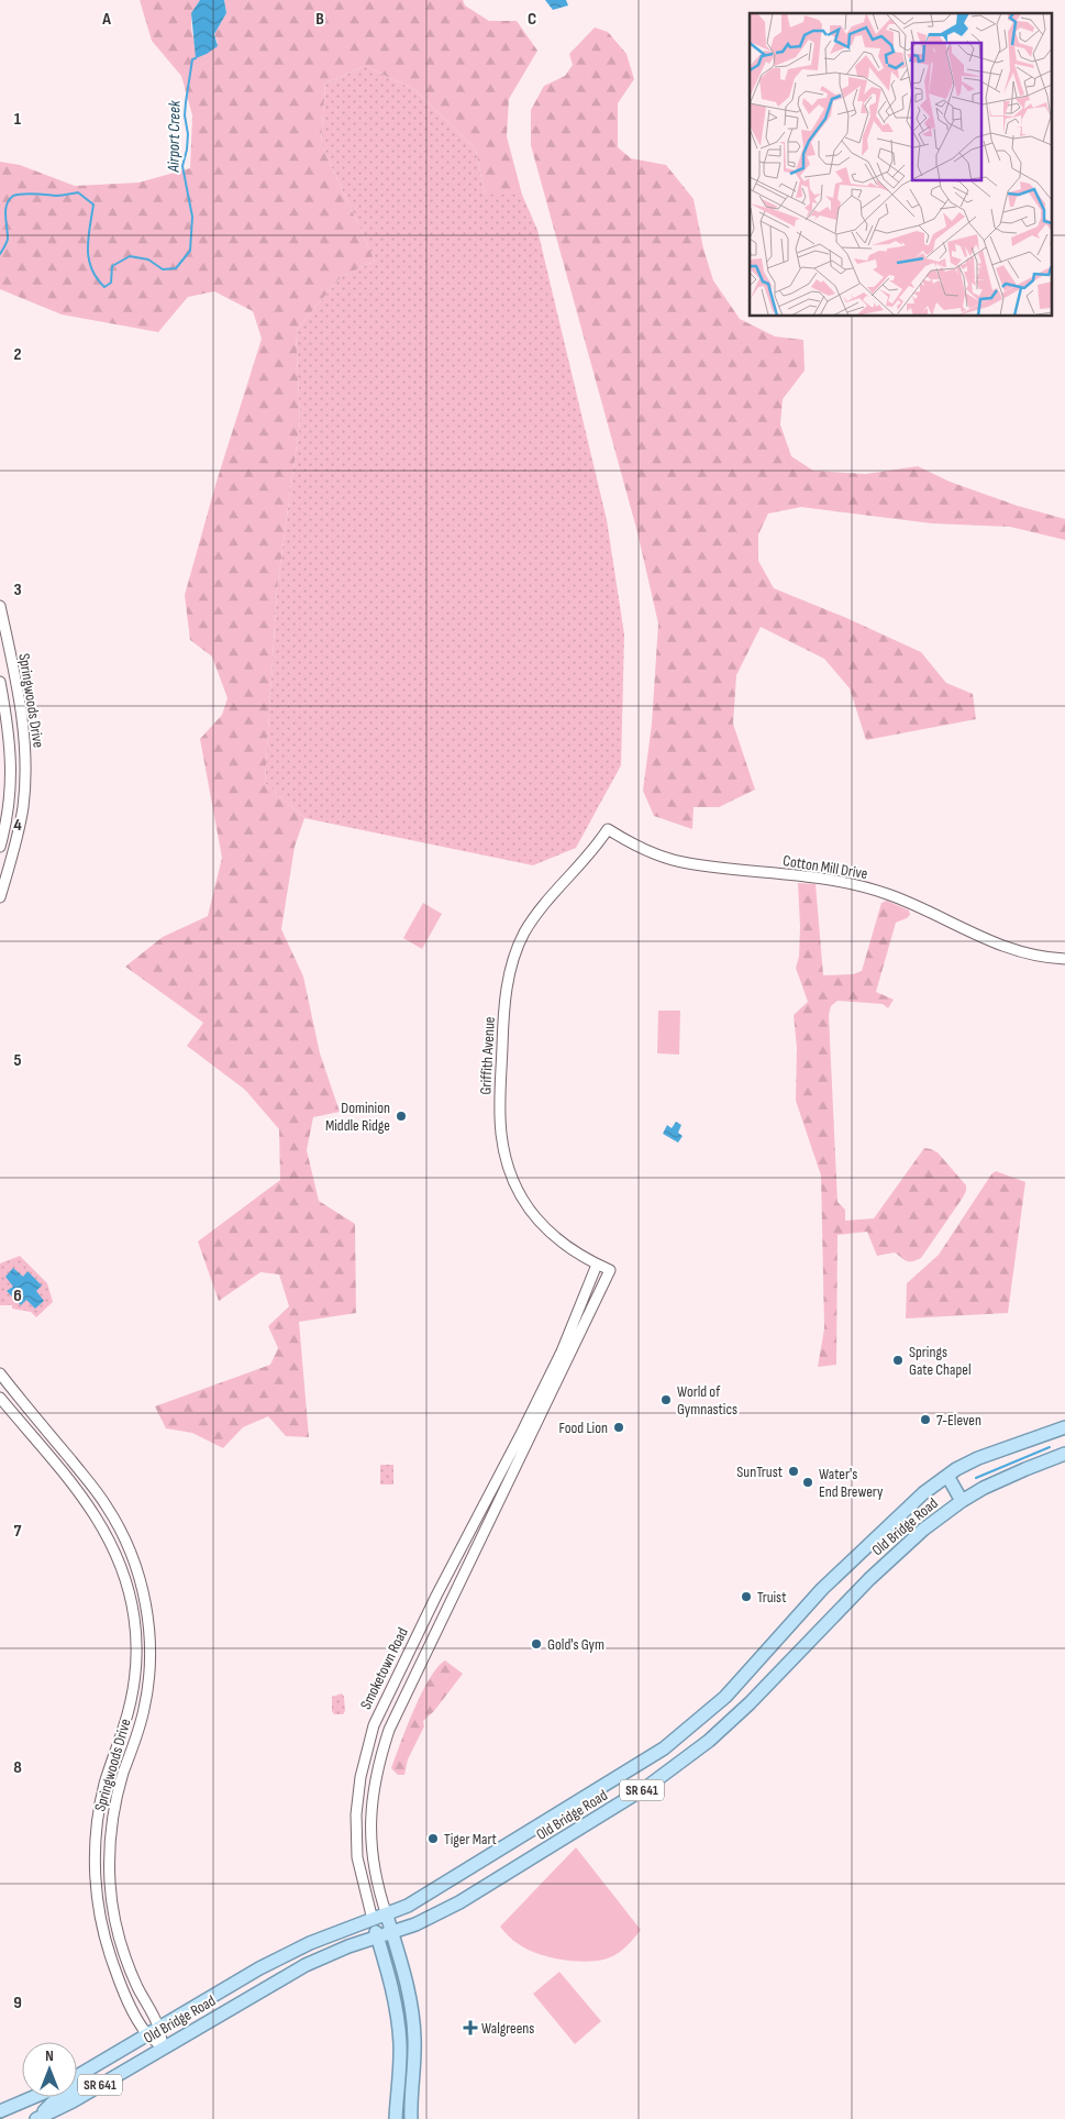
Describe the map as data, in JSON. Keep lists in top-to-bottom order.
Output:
{
  "streets": {
    "main road": ["Old Bridge Road", "Smoketown Road", "SR 641"],
    "street": ["Springwoods Drive", "Cotton Mill Drive", "Griffith Avenue"]
  },
  "crossings": [
    ["Springwoods Drive", "Old Bridge Road"],
    ["Cotton Mill Drive", "Griffith Avenue"],
    ["Griffith Avenue", "Smoketown Road"],
    ["Old Bridge Road", "Smoketown Road"]
  ],
  "water": ["Airport Creek"],
  "places": {
    "other": [
      "Dominion Middle Ridge",
      "Springs Gate Chapel",
      "World of Gymnastics",
      "7-Eleven",
      "Food Lion",
      "SunTrust",
      "Water's End Brewery",
      "Truist",
      "Gold's Gym",
      "Tiger Mart"
    ],
    "health": ["Walgreens"]
  },
  "north": "top",
  "grid": {
    "columns": ["A", "B", "C"],
    "rows": [
      "1",
      "2",
      "3",
      "4",
      "5",
      "6",
      "7",
      "8",
      "9"
    ]
  }
}
